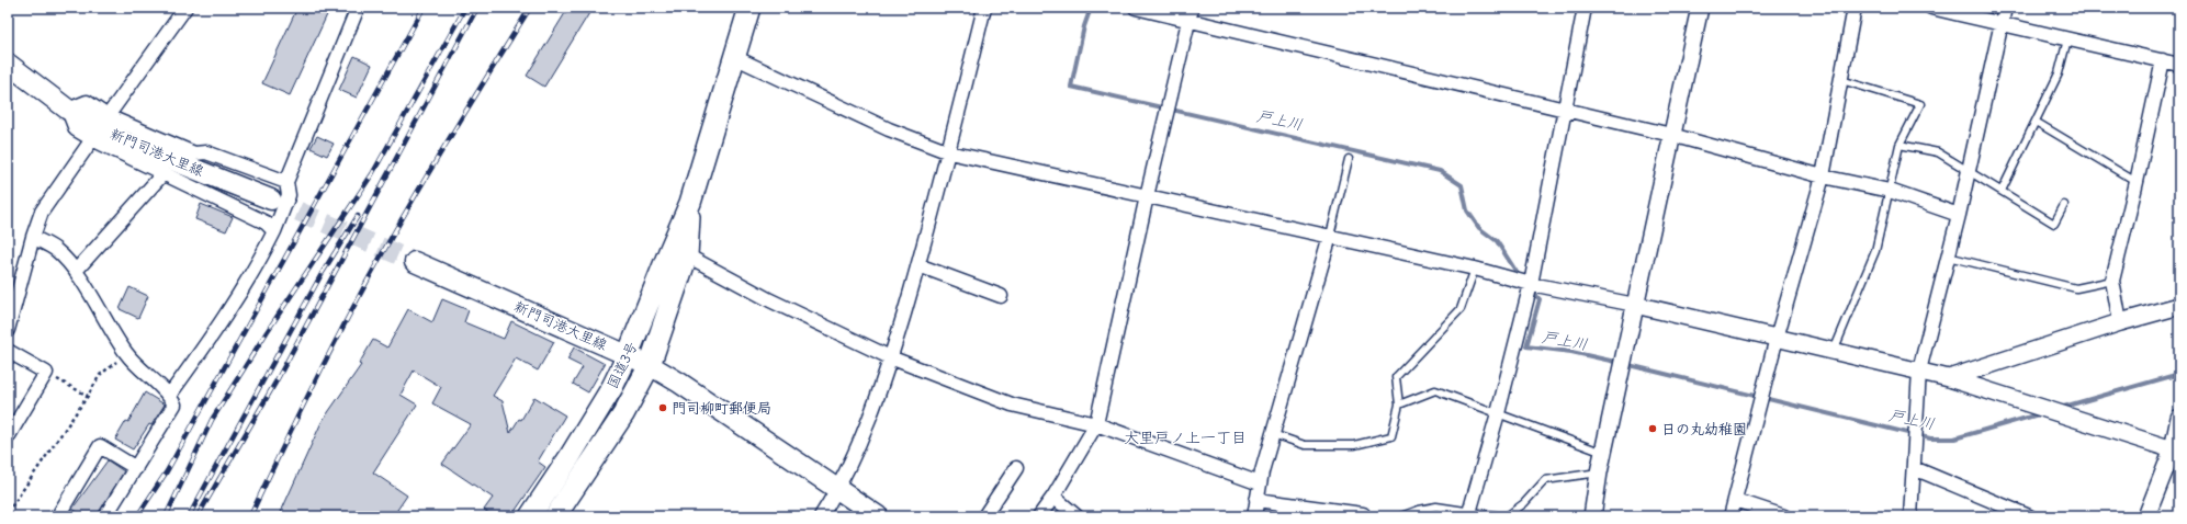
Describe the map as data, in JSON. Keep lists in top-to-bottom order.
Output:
{
  "streets": {
    "highway": ["国道3号"],
    "main road": ["新門司港大里線"]
  },
  "crossings": [
    ["新門司港大里線", "国道3号"]
  ],
  "districts": ["大里戸ノ上一丁目"],
  "water": ["戸上川"],
  "places": ["門司柳町郵便局", "日の丸幼稚園"]
}
